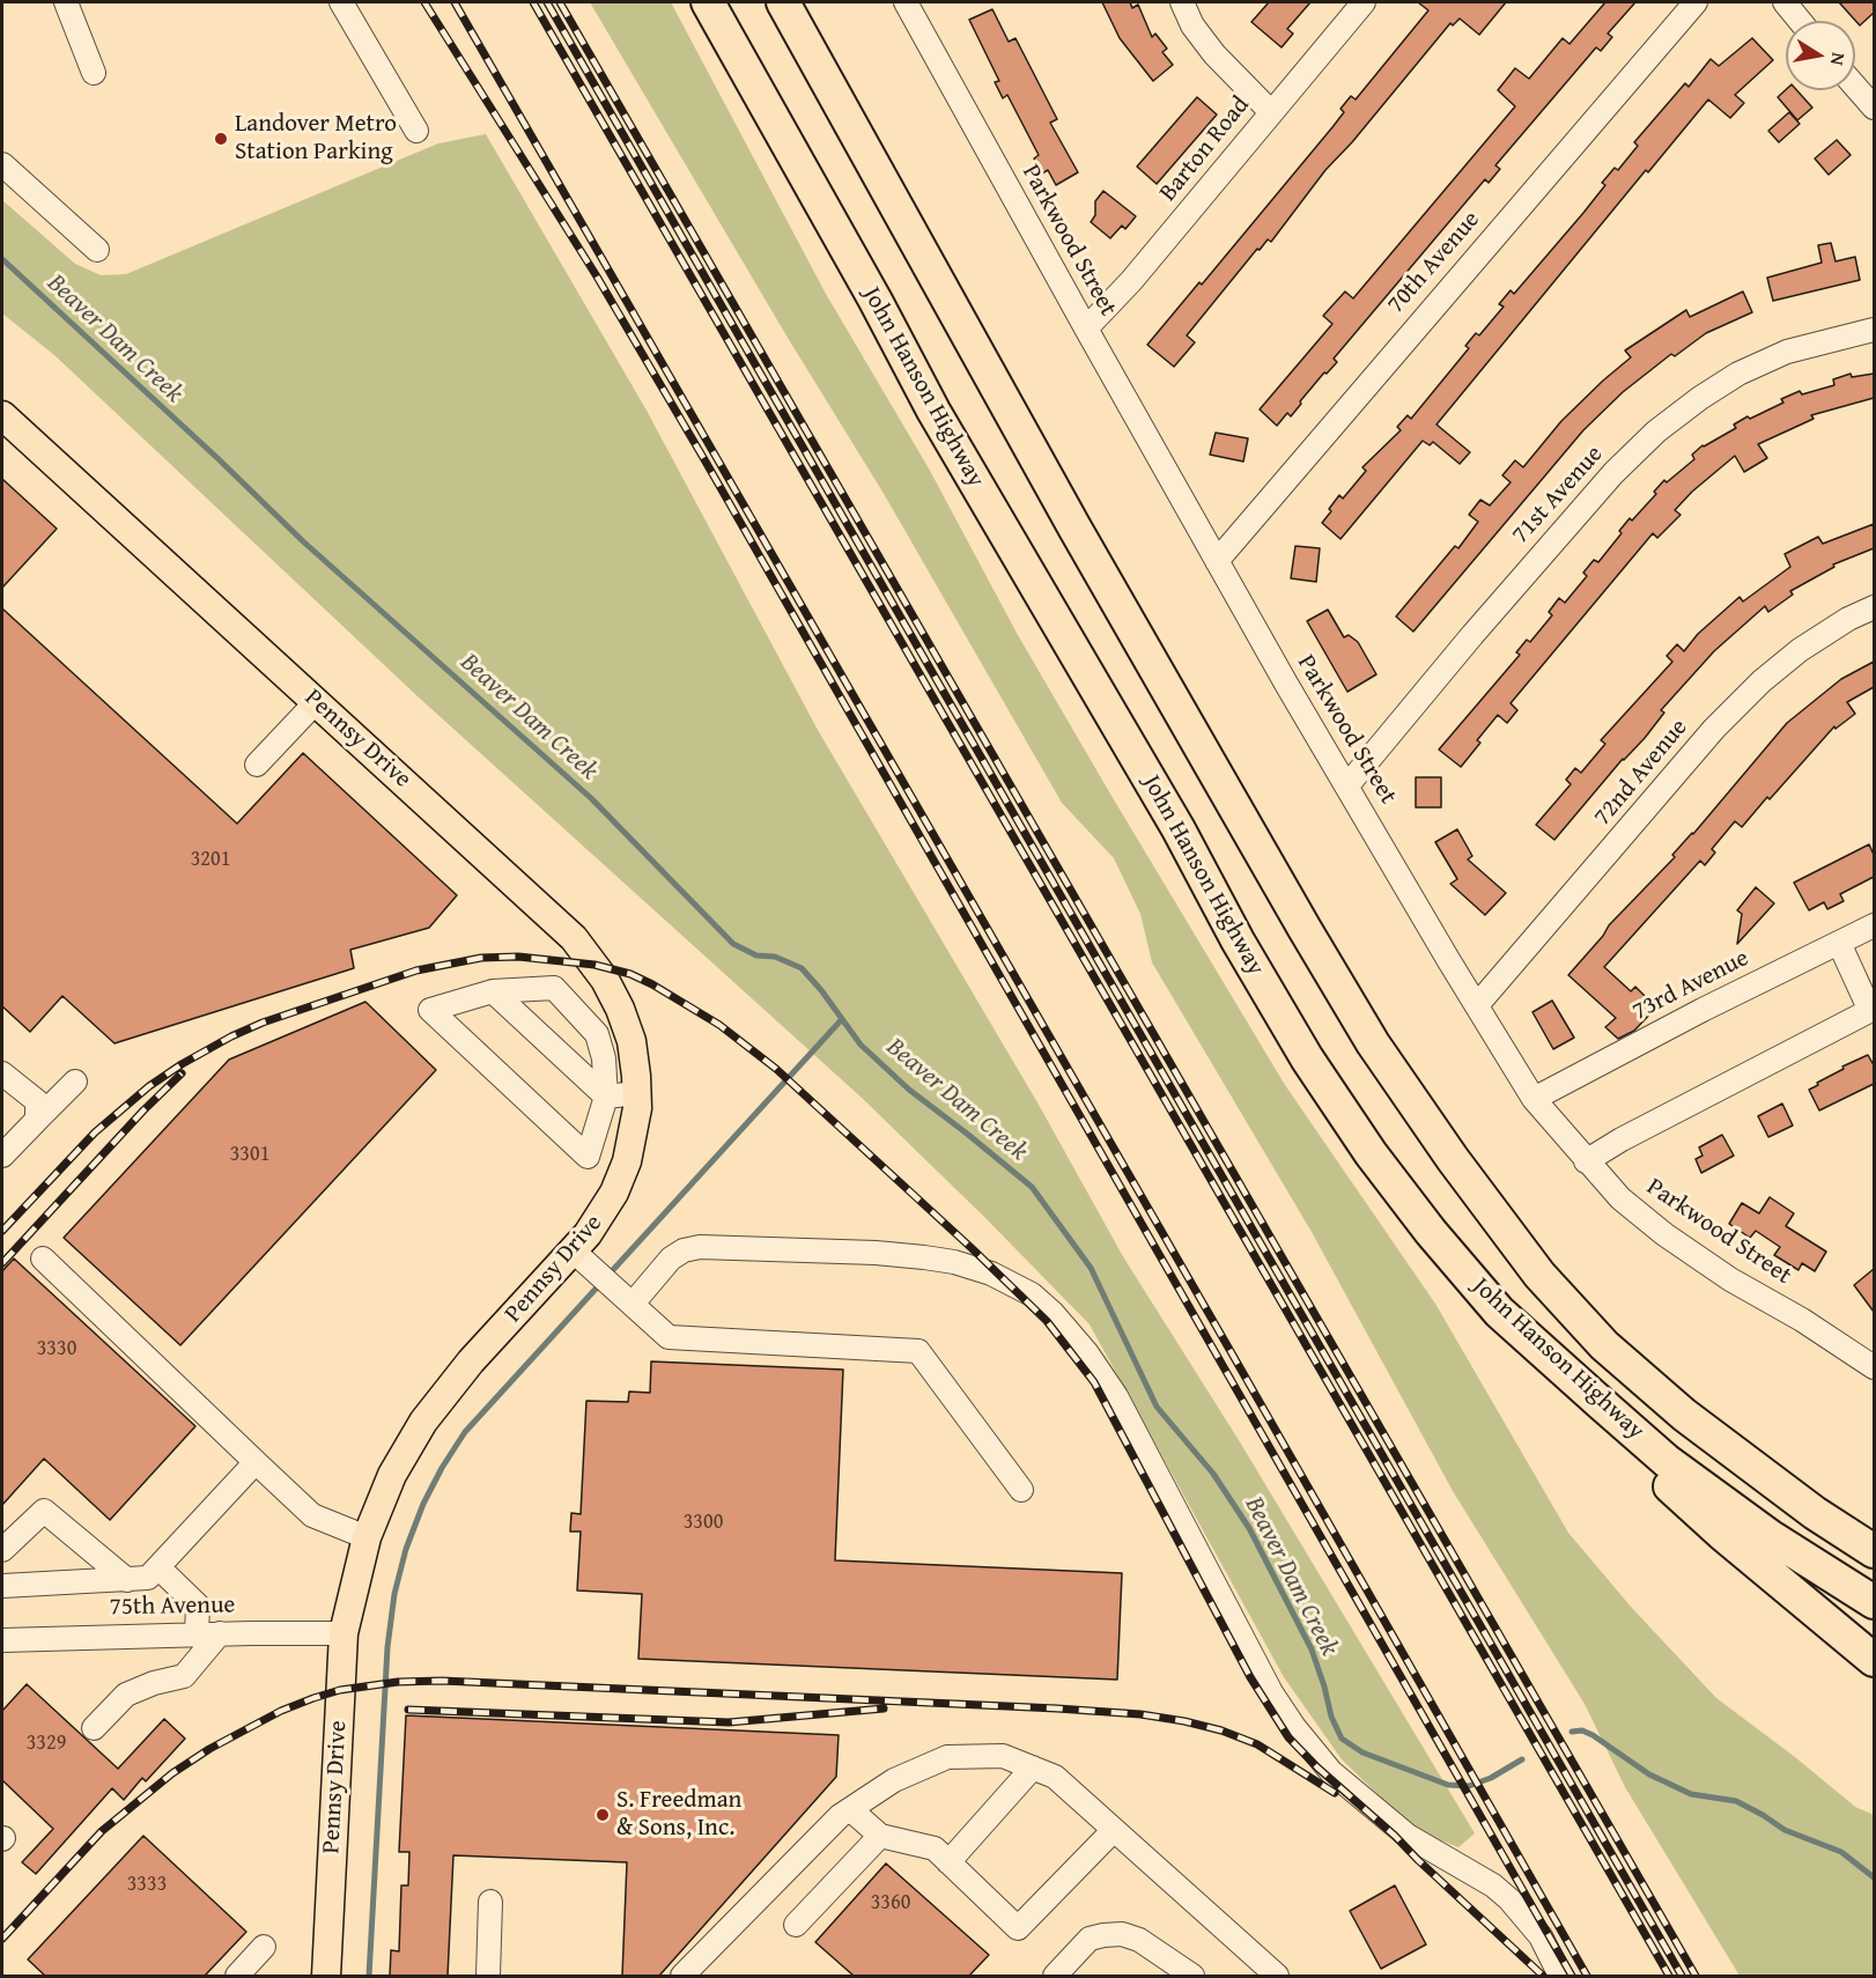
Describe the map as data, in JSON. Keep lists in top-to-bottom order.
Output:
{
  "streets": {
    "highway": ["John Hanson Highway"],
    "main road": ["Pennsy Drive"],
    "street": [
      "Barton Road",
      "Parkwood Street",
      "70th Avenue",
      "71st Avenue",
      "72nd Avenue",
      "73rd Avenue",
      "75th Avenue"
    ]
  },
  "crossings": [
    ["Barton Road", "Parkwood Street"],
    ["Parkwood Street", "70th Avenue"],
    ["Parkwood Street", "71st Avenue"],
    ["Parkwood Street", "72nd Avenue"],
    ["Parkwood Street", "73rd Avenue"],
    ["Pennsy Drive", "75th Avenue"]
  ],
  "water": ["Beaver Dam Creek"],
  "places": ["Landover Metro Station Parking", "S. Freedman & Sons, Inc."],
  "house_numbers": [
    "3201",
    "3301",
    "3330",
    "3300",
    "3329",
    "3333",
    "3360"
  ],
  "north": "right"
}
